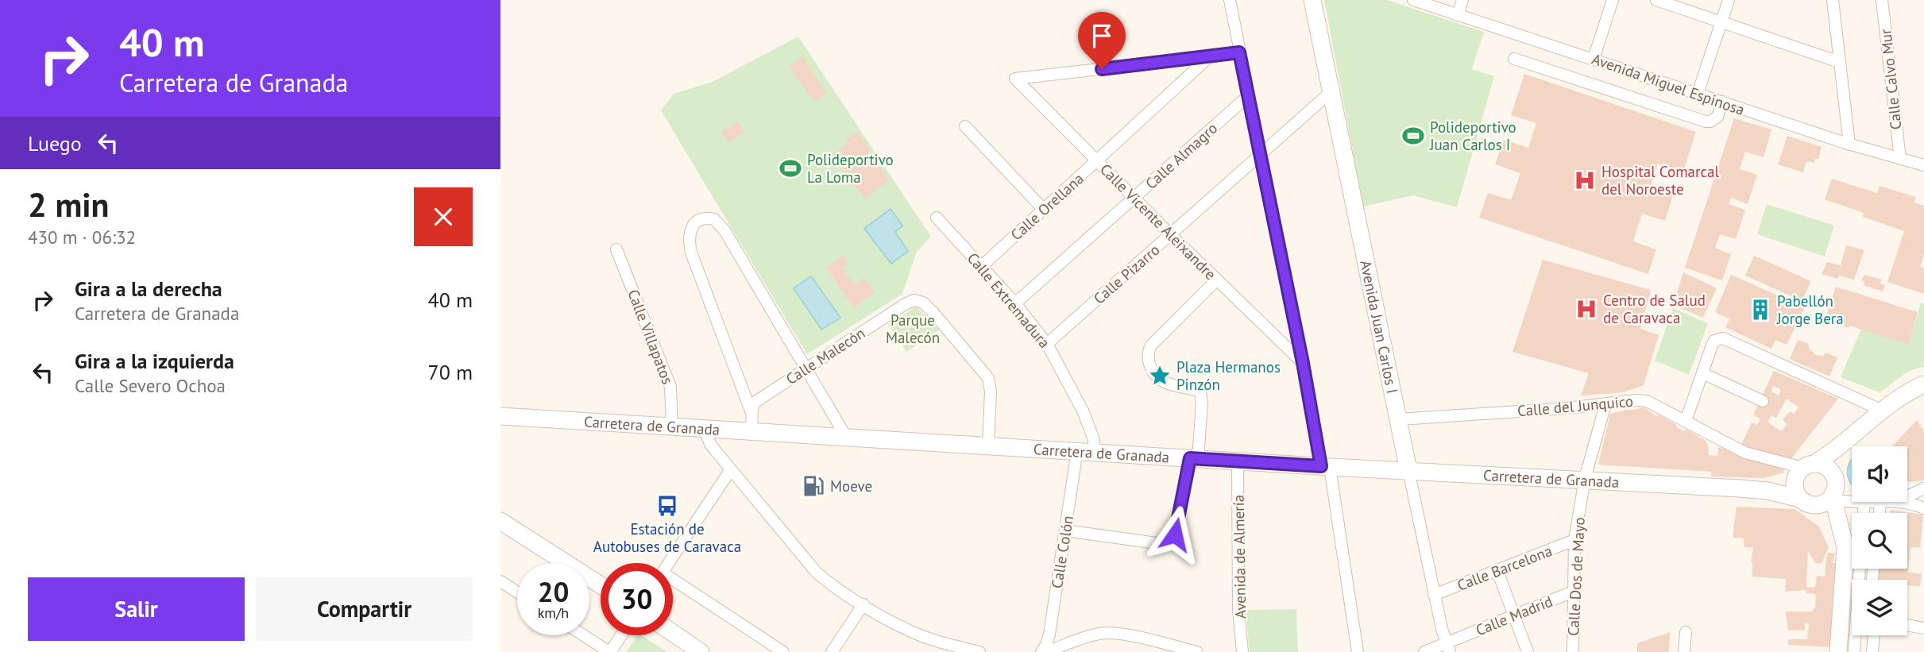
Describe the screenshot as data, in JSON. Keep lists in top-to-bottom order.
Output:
{
  "streets": {
    "main road": ["Avenida Juan Carlos I", "Carretera de Granada"],
    "street": [
      "Calle Calvo Mur",
      "Avenida Miguel Espinosa",
      "Calle Almagro",
      "Calle Orellana",
      "Calle Vicente Aleixandre",
      "Calle Pizarro",
      "Calle Extremadura",
      "Calle Villapatos",
      "Calle Malecón",
      "Calle del Junquico",
      "Calle Colón",
      "Avenida de Almería",
      "Calle Barcelona",
      "Calle Dos de Mayo",
      "Calle Madrid"
    ]
  },
  "crossings": [
    ["Calle Calvo Mur", "Avenida Miguel Espinosa"],
    ["Calle Almagro", "Calle Vicente Aleixandre"],
    ["Calle Almagro", "Calle Extremadura"],
    ["Calle Orellana", "Calle Vicente Aleixandre"],
    ["Calle Orellana", "Calle Extremadura"],
    ["Calle Vicente Aleixandre", "Calle Pizarro"],
    ["Calle Pizarro", "Calle Extremadura"],
    ["Calle Pizarro", "Avenida Juan Carlos I"],
    ["Calle Extremadura", "Carretera de Granada"],
    ["Calle Extremadura", "Calle Colón"],
    ["Avenida Juan Carlos I", "Calle del Junquico"],
    ["Avenida Juan Carlos I", "Carretera de Granada"],
    ["Avenida Juan Carlos I", "Calle Barcelona"],
    ["Avenida Juan Carlos I", "Calle Madrid"],
    ["Calle Villapatos", "Carretera de Granada"],
    ["Calle Malecón", "Carretera de Granada"],
    ["Calle del Junquico", "Carretera de Granada"],
    ["Calle del Junquico", "Calle Dos de Mayo"],
    ["Carretera de Granada", "Calle Colón"],
    ["Carretera de Granada", "Avenida de Almería"],
    ["Carretera de Granada", "Calle Dos de Mayo"],
    ["Calle Barcelona", "Calle Dos de Mayo"],
    ["Calle Dos de Mayo", "Calle Madrid"]
  ],
  "parks": ["Parque Malecón"],
  "places": {
    "sports": ["Polideportivo Juan Carlos I", "Polideportivo La Loma"],
    "hospital": ["Hospital Comarcal del Noroeste", "Centro de Salud de Caravaca"],
    "building": ["Pabellón Jorge Bera"],
    "place": ["Plaza Hermanos Pinzón"],
    "fuel station": ["Moeve"],
    "bus stop": ["Estación de Autobuses de Caravaca"]
  },
  "page": {
    "turn": ["40 m", "Carretera de Granada"],
    "then": "Luego",
    "heading": ["2 min", "430 m · 06:32"],
    "list": [
      {
        "name": "Gira a la derecha",
        "note": "Carretera de Granada",
        "value": "40 m"
      },
      {
        "name": "Gira a la izquierda",
        "note": "Calle Severo Ochoa",
        "value": "70 m"
      }
    ],
    "speed": "20 km/h",
    "limit": "30",
    "buttons": ["Salir", "Compartir"]
  }
}
